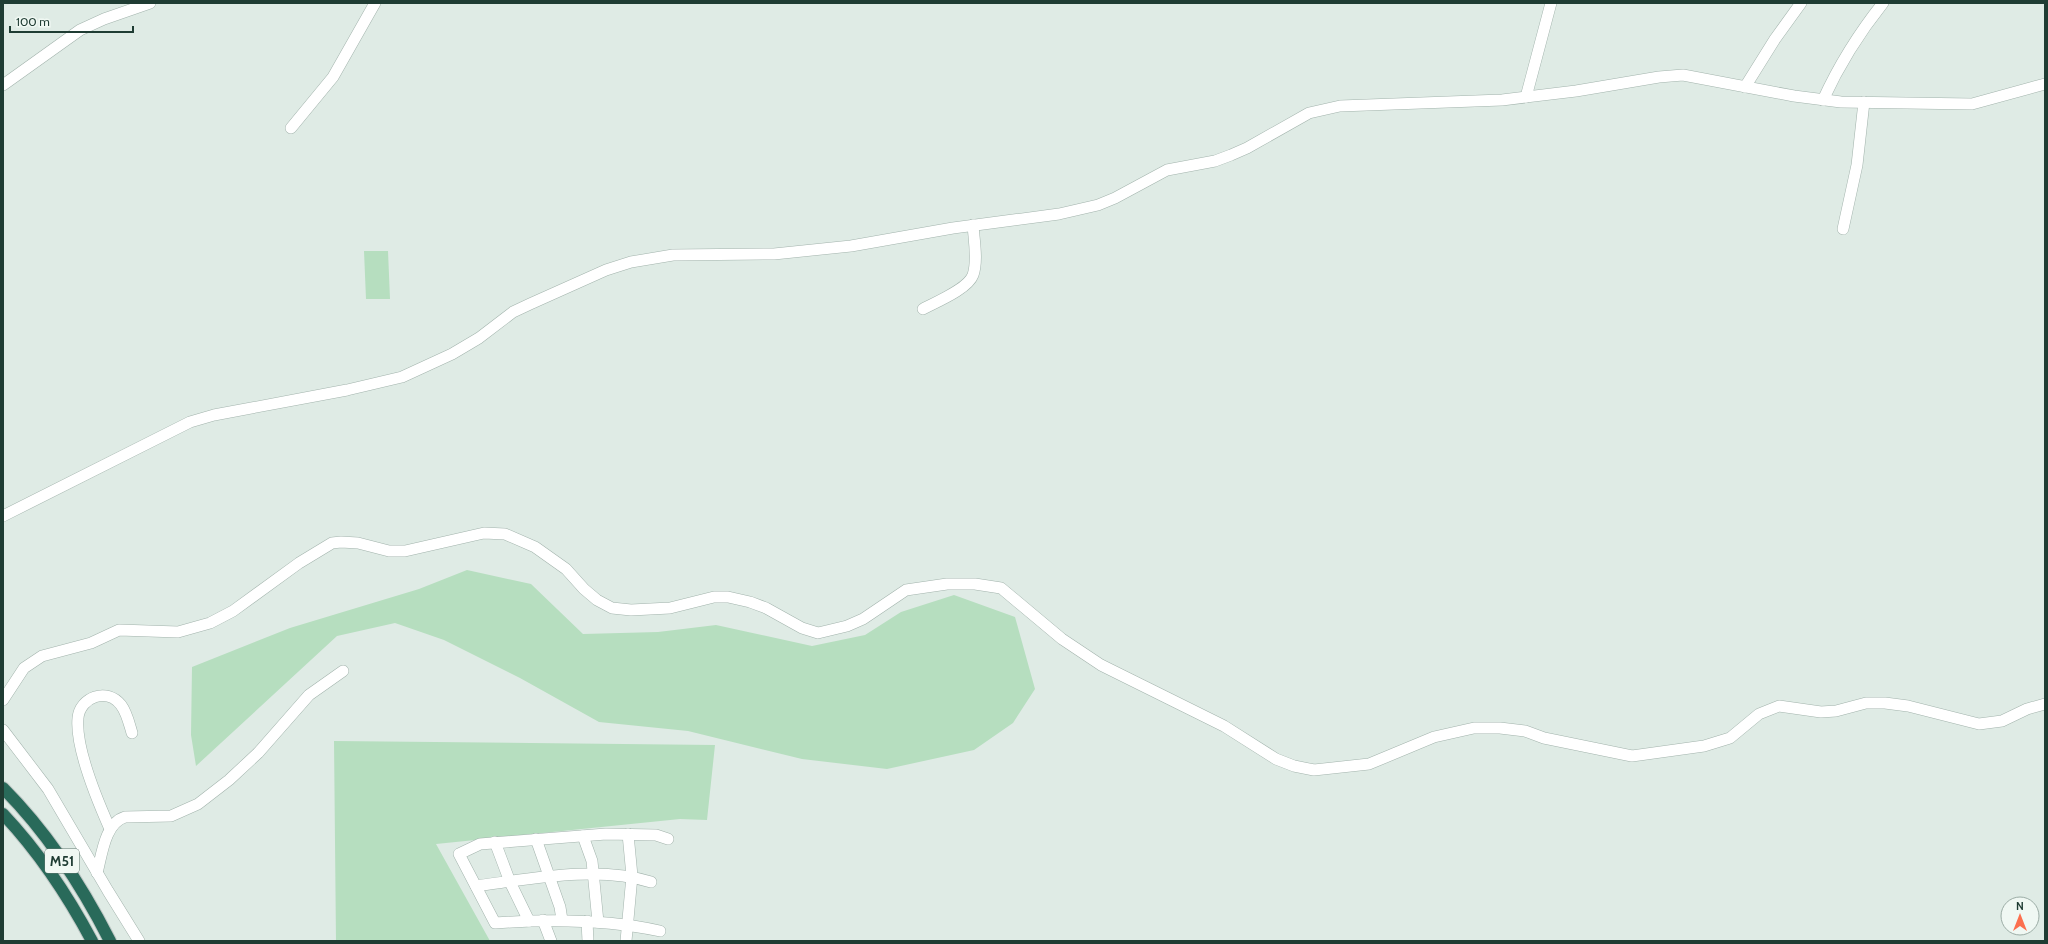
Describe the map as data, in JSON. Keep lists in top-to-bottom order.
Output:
{
  "streets": {
    "highway": ["M51"]
  },
  "scale_bar": "100 m",
  "north": "top"
}
